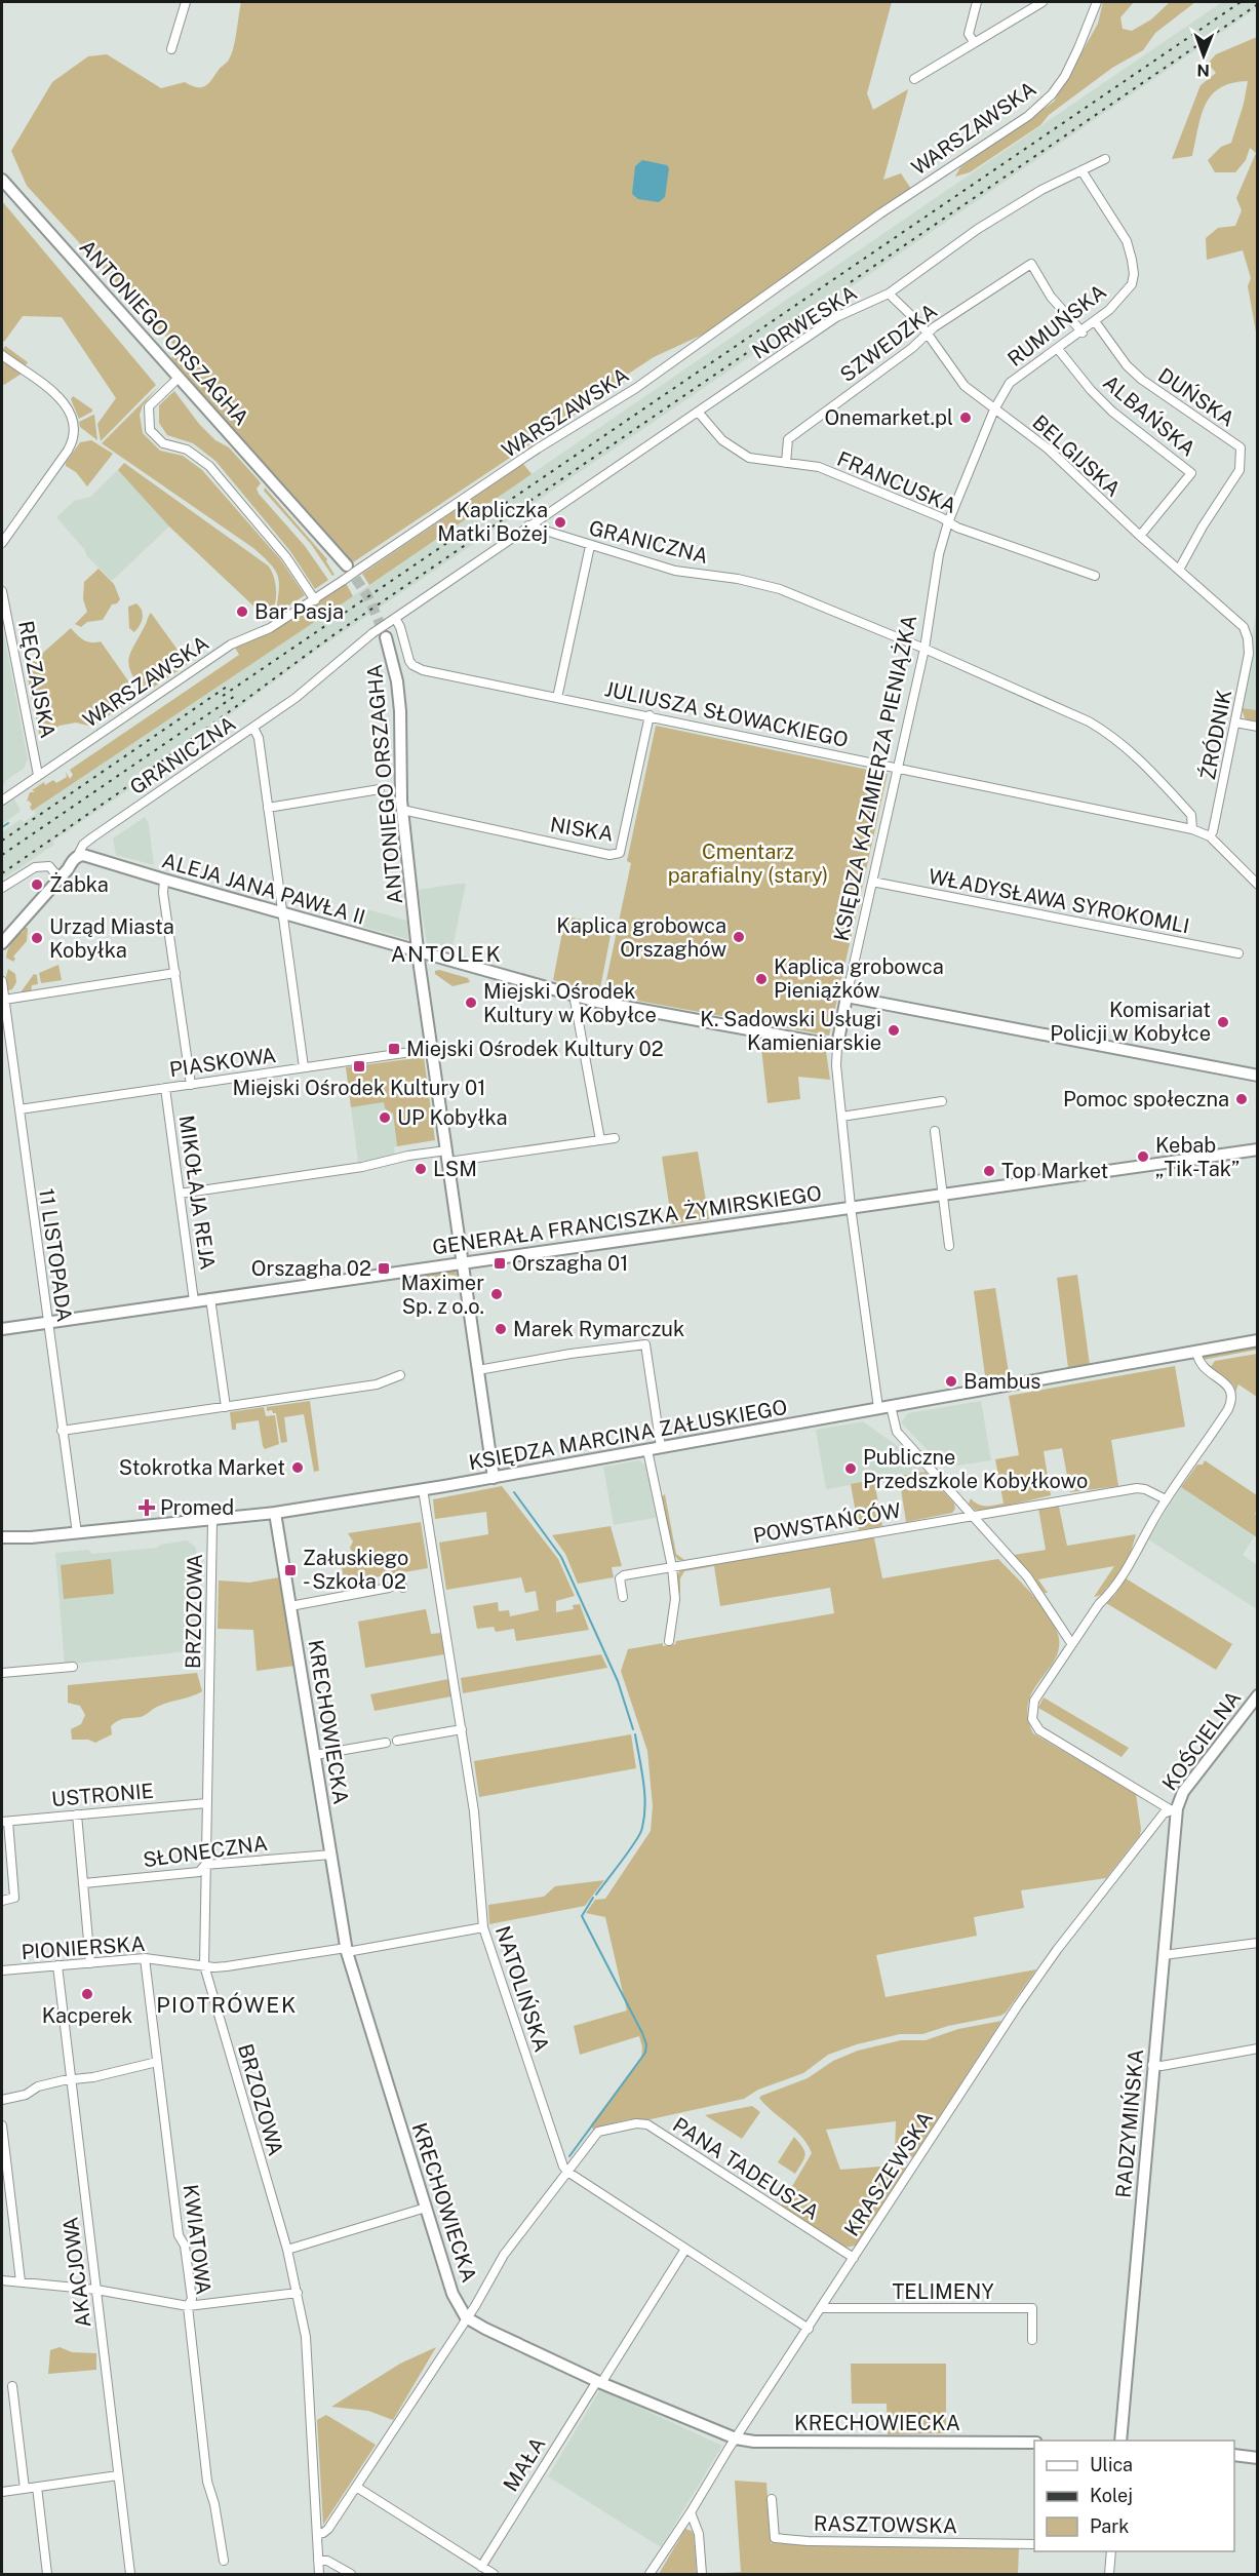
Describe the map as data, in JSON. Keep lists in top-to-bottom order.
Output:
{
  "streets": {
    "street": [
      "WARSZAWSKA",
      "NORWESKA",
      "RUMUŃSKA",
      "ANTONIEGO ORSZAGHA",
      "SZWEDZKA",
      "DUŃSKA",
      "ALBAŃSKA",
      "BELGIJSKA",
      "FRANCUSKA",
      "GRANICZNA",
      "RĘCZAJSKA",
      "JULIUSZA SŁOWACKIEGO",
      "ŹRÓDNIK",
      "KSIĘDZA KAZIMIERZA PIENIĄŻKA",
      "NISKA",
      "ALEJA JANA PAWŁA II",
      "WŁADYSŁAWA SYROKOMLI",
      "PIASKOWA",
      "MIKOŁAJA REJA",
      "GENERAŁA FRANCISZKA ŻYMIRSKIEGO",
      "11 LISTOPADA",
      "KSIĘDZA MARCINA ZAŁUSKIEGO",
      "POWSTAŃCÓW",
      "BRZOZOWA",
      "KRECHOWIECKA",
      "KOŚCIELNA",
      "USTRONIE",
      "SŁONECZNA",
      "PIONIERSKA",
      "NATOLIŃSKA",
      "RADZYMIŃSKA",
      "PANA TADEUSZA",
      "KRASZEWSKA",
      "KWIATOWA",
      "AKACJOWA",
      "TELIMENY",
      "MAŁA",
      "RASZTOWSKA"
    ]
  },
  "crossings": [
    ["WARSZAWSKA", "RĘCZAJSKA"],
    ["NORWESKA", "RUMUŃSKA"],
    ["NORWESKA", "BELGIJSKA"],
    ["NORWESKA", "FRANCUSKA"],
    ["NORWESKA", "GRANICZNA"],
    ["RUMUŃSKA", "SZWEDZKA"],
    ["RUMUŃSKA", "DUŃSKA"],
    ["RUMUŃSKA", "ALBAŃSKA"],
    ["RUMUŃSKA", "BELGIJSKA"],
    ["RUMUŃSKA", "FRANCUSKA"],
    ["RUMUŃSKA", "KSIĘDZA KAZIMIERZA PIENIĄŻKA"],
    ["ANTONIEGO ORSZAGHA", "NISKA"],
    ["ANTONIEGO ORSZAGHA", "ALEJA JANA PAWŁA II"],
    ["ANTONIEGO ORSZAGHA", "PIASKOWA"],
    ["ANTONIEGO ORSZAGHA", "GENERAŁA FRANCISZKA ŻYMIRSKIEGO"],
    ["ANTONIEGO ORSZAGHA", "KSIĘDZA MARCINA ZAŁUSKIEGO"],
    ["SZWEDZKA", "BELGIJSKA"],
    ["SZWEDZKA", "FRANCUSKA"],
    ["DUŃSKA", "BELGIJSKA"],
    ["ALBAŃSKA", "BELGIJSKA"],
    ["BELGIJSKA", "ŹRÓDNIK"],
    ["FRANCUSKA", "KSIĘDZA KAZIMIERZA PIENIĄŻKA"],
    ["GRANICZNA", "JULIUSZA SŁOWACKIEGO"],
    ["GRANICZNA", "KSIĘDZA KAZIMIERZA PIENIĄŻKA"],
    ["GRANICZNA", "ALEJA JANA PAWŁA II"],
    ["JULIUSZA SŁOWACKIEGO", "KSIĘDZA KAZIMIERZA PIENIĄŻKA"],
    ["JULIUSZA SŁOWACKIEGO", "NISKA"],
    ["KSIĘDZA KAZIMIERZA PIENIĄŻKA", "ALEJA JANA PAWŁA II"],
    ["KSIĘDZA KAZIMIERZA PIENIĄŻKA", "WŁADYSŁAWA SYROKOMLI"],
    ["KSIĘDZA KAZIMIERZA PIENIĄŻKA", "GENERAŁA FRANCISZKA ŻYMIRSKIEGO"],
    ["KSIĘDZA KAZIMIERZA PIENIĄŻKA", "KSIĘDZA MARCINA ZAŁUSKIEGO"],
    ["PIASKOWA", "MIKOŁAJA REJA"],
    ["PIASKOWA", "11 LISTOPADA"],
    ["MIKOŁAJA REJA", "GENERAŁA FRANCISZKA ŻYMIRSKIEGO"],
    ["GENERAŁA FRANCISZKA ŻYMIRSKIEGO", "11 LISTOPADA"],
    ["11 LISTOPADA", "KSIĘDZA MARCINA ZAŁUSKIEGO"],
    ["KSIĘDZA MARCINA ZAŁUSKIEGO", "BRZOZOWA"],
    ["KSIĘDZA MARCINA ZAŁUSKIEGO", "KRECHOWIECKA"],
    ["KSIĘDZA MARCINA ZAŁUSKIEGO", "NATOLIŃSKA"],
    ["BRZOZOWA", "USTRONIE"],
    ["BRZOZOWA", "SŁONECZNA"],
    ["BRZOZOWA", "PIONIERSKA"],
    ["KRECHOWIECKA", "SŁONECZNA"],
    ["KRECHOWIECKA", "PIONIERSKA"],
    ["KRECHOWIECKA", "KRASZEWSKA"],
    ["KRECHOWIECKA", "MAŁA"],
    ["KOŚCIELNA", "RADZYMIŃSKA"],
    ["KOŚCIELNA", "KRASZEWSKA"],
    ["PIONIERSKA", "NATOLIŃSKA"],
    ["PIONIERSKA", "KWIATOWA"],
    ["PIONIERSKA", "AKACJOWA"],
    ["NATOLIŃSKA", "PANA TADEUSZA"],
    ["RADZYMIŃSKA", "KRASZEWSKA"],
    ["PANA TADEUSZA", "KRASZEWSKA"],
    ["KRASZEWSKA", "TELIMENY"]
  ],
  "districts": ["ANTOLEK", "PIOTRÓWEK"],
  "parks": ["Cmentarz parafialny (stary)"],
  "places": {
    "other": [
      "Onemarket.pl",
      "Kapliczka Matki Bożej",
      "Bar Pasja",
      "Żabka",
      "Kaplica grobowca Orszaghów",
      "Urząd Miasta Kobyłka",
      "Kaplica grobowca Pieniążków",
      "Miejski Ośrodek Kultury w Kobyłce",
      "Komisariat Policji w Kobyłce",
      "K. Sadowski Usługi Kamieniarskie",
      "Pomoc społeczna",
      "UP Kobyłka",
      "Kebab „Tik-Tak”",
      "LSM",
      "Top Market",
      "Maximer Sp. z o.o.",
      "Marek Rymarczuk",
      "Bambus",
      "Stokrotka Market",
      "Publiczne Przedszkole Kobyłkowo",
      "Kacperek"
    ],
    "transit": [
      "Miejski Ośrodek Kultury 02",
      "Miejski Ośrodek Kultury 01",
      "Orszagha 01",
      "Orszagha 02",
      "Załuskiego - Szkoła 02"
    ],
    "health": ["Promed"]
  },
  "legend": ["Ulica", "Kolej", "Park"],
  "north": "bottom"
}
